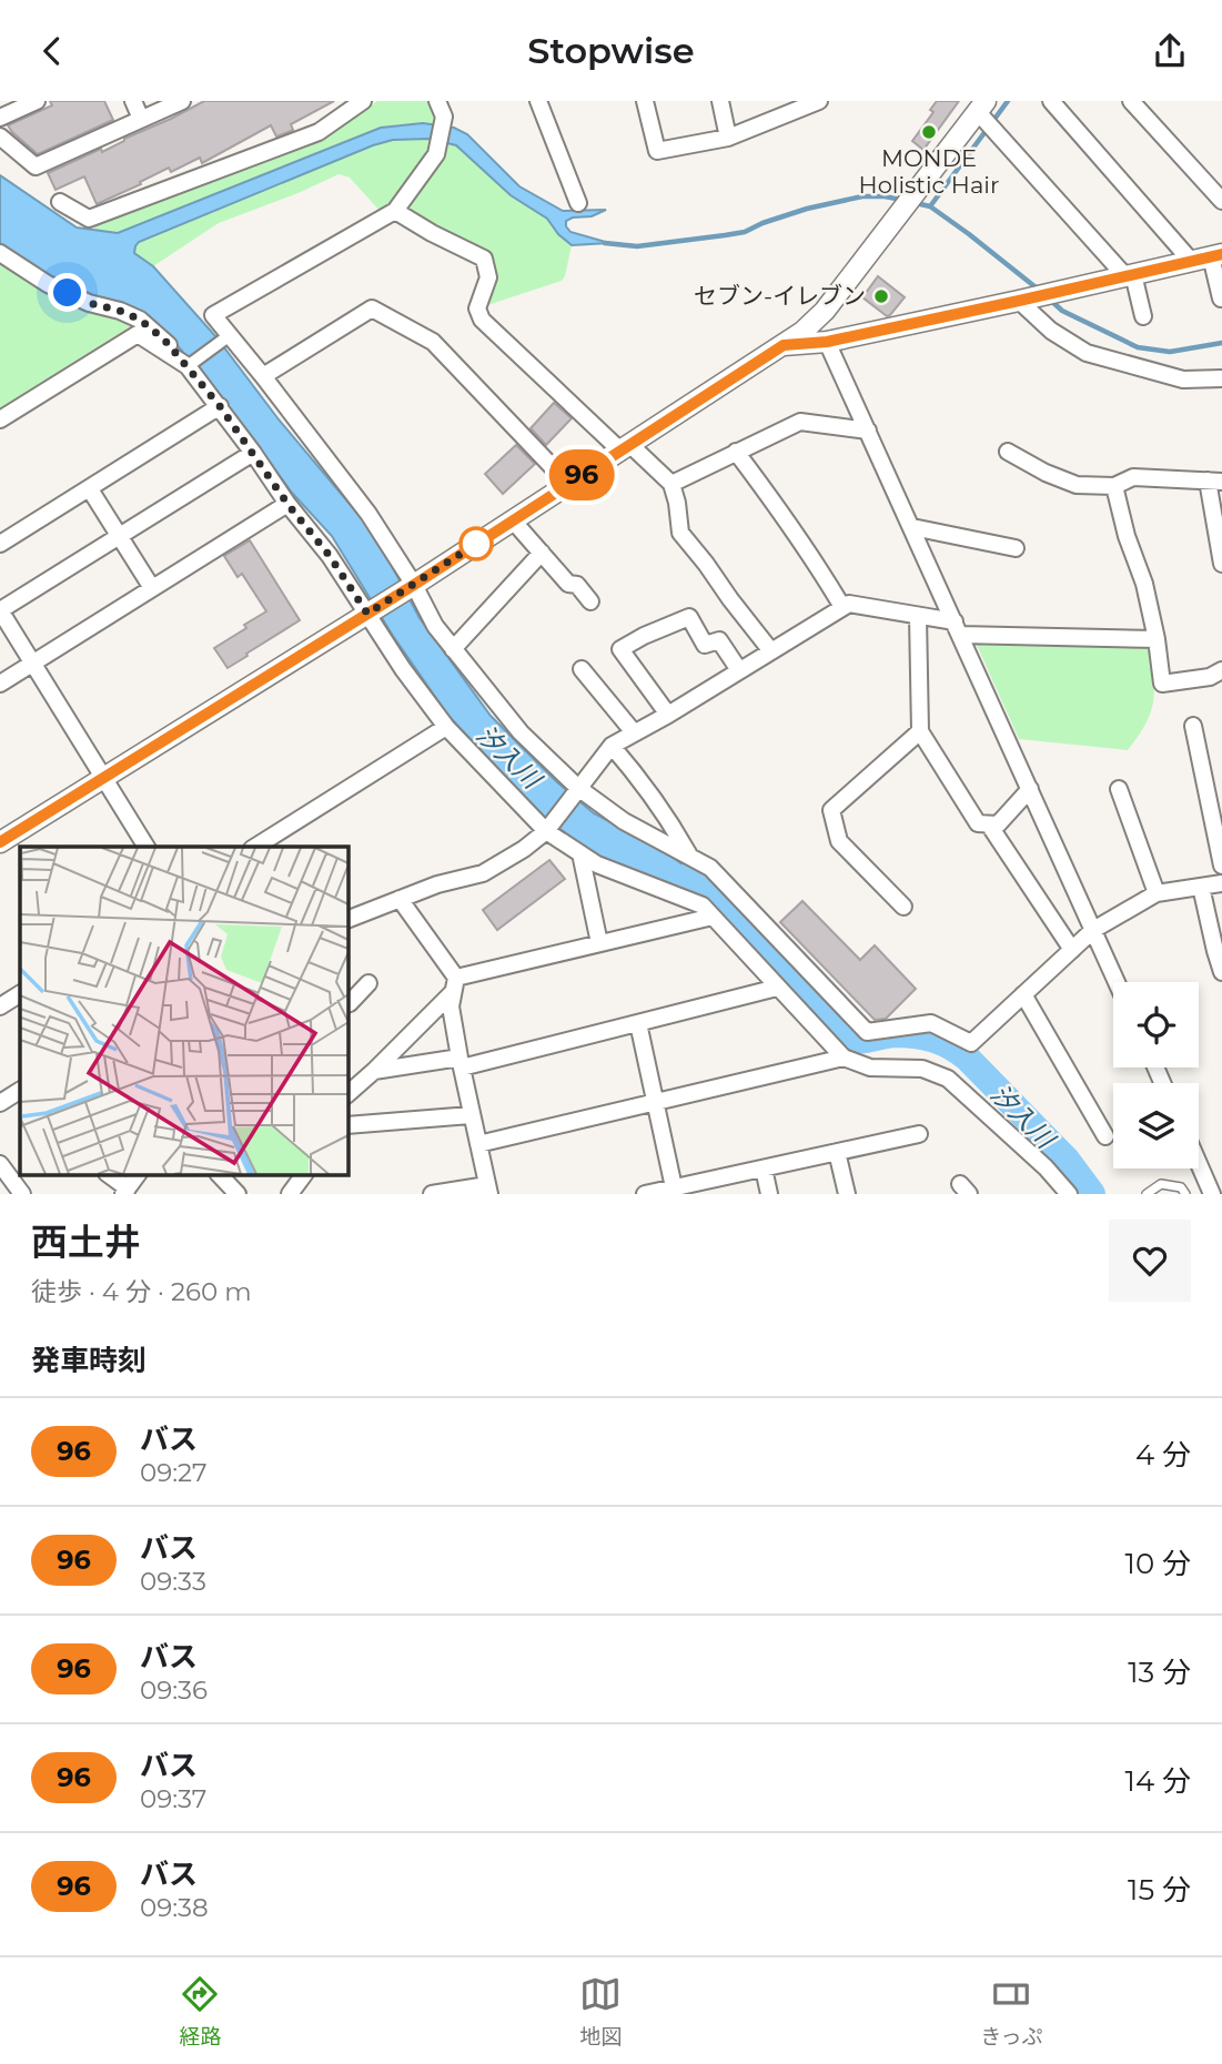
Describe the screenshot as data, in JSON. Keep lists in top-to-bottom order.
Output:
{
  "water": ["汐入川"],
  "places": ["MONDE Holistic Hair", "セブン-イレブン"],
  "lines": ["bus line 96"],
  "page": {
    "header": "Stopwise",
    "on_map": "96",
    "heading": [
      ["西土井", "徒歩 · 4 分 · 260 m"],
      "発車時刻"
    ],
    "list": [
      {
        "mark": "96",
        "name": "バス",
        "note": "09:27",
        "value": "4 分"
      },
      {
        "mark": "96",
        "name": "バス",
        "note": "09:33",
        "value": "10 分"
      },
      {
        "mark": "96",
        "name": "バス",
        "note": "09:36",
        "value": "13 分"
      },
      {
        "mark": "96",
        "name": "バス",
        "note": "09:37",
        "value": "14 分"
      },
      {
        "mark": "96",
        "name": "バス",
        "note": "09:38",
        "value": "15 分"
      }
    ],
    "tabs": ["経路", "地図", "きっぷ"]
  }
}
